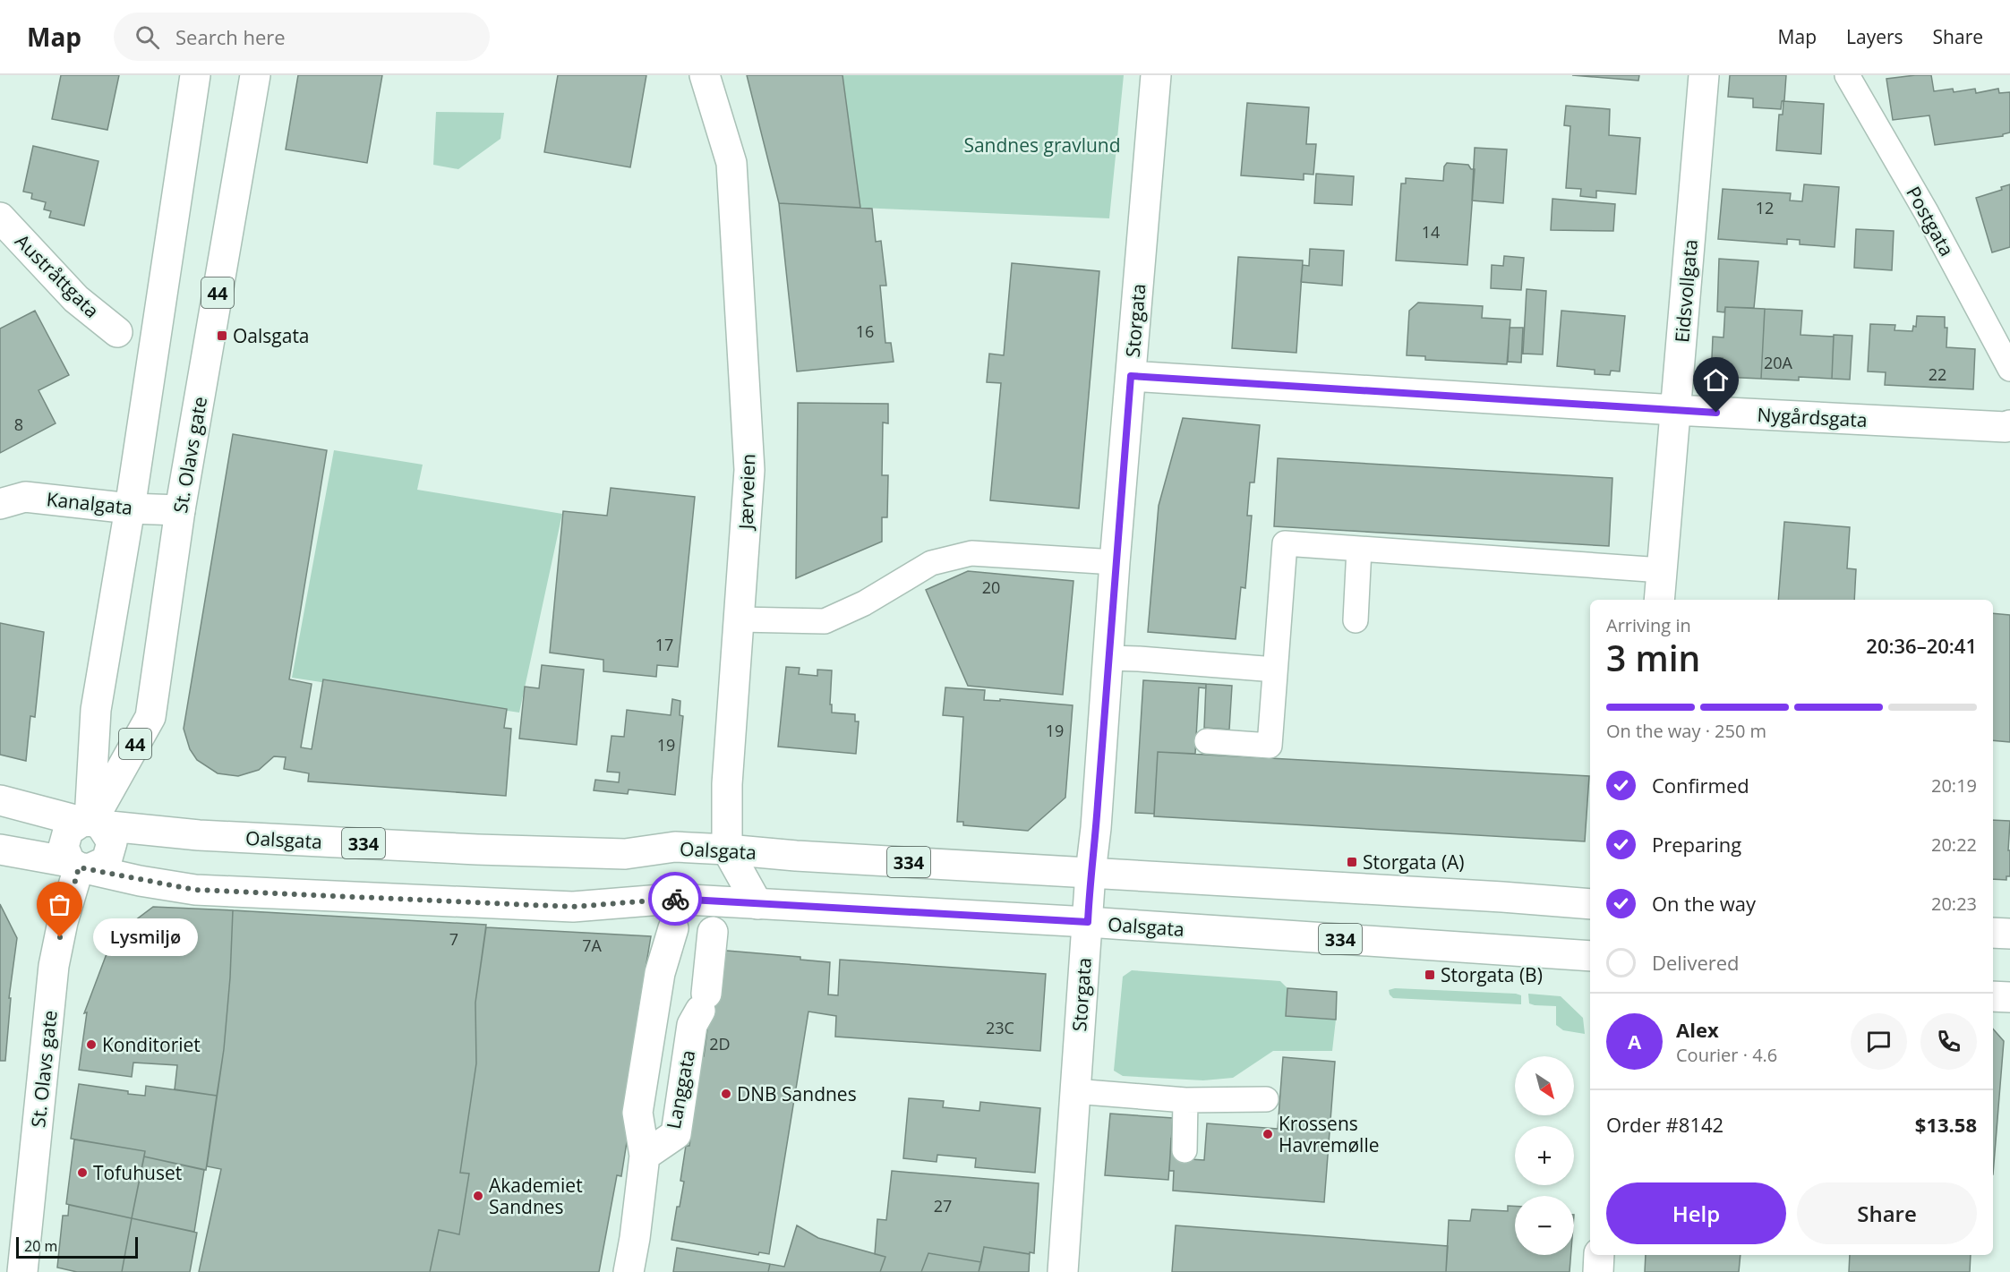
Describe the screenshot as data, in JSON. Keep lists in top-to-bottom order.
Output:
{
  "streets": {
    "street": [
      "Austråttgata",
      "Eidsvollgata",
      "44",
      "Storgata",
      "Nygårdsgata",
      "St. Olavs gate",
      "Jærveien",
      "Kanalgata",
      "Oalsgata",
      "334",
      "Langgata"
    ],
    "lane": ["Postgata"]
  },
  "crossings": [
    ["Eidsvollgata", "Nygårdsgata"],
    ["44", "St. Olavs gate"],
    ["44", "Kanalgata"],
    ["44", "Oalsgata"],
    ["Storgata", "Nygårdsgata"],
    ["Storgata", "Oalsgata"],
    ["St. Olavs gate", "Kanalgata"],
    ["St. Olavs gate", "Oalsgata"],
    ["Jærveien", "Oalsgata"]
  ],
  "parks": ["Sandnes gravlund"],
  "places": {
    "transit": ["Oalsgata", "Storgata (A)", "Storgata (B)"],
    "other": [
      "Lysmiljø",
      "Konditoriet",
      "DNB Sandnes",
      "Krossens Havremølle",
      "Tofuhuset",
      "Akademiet Sandnes"
    ]
  },
  "house_numbers": [
    "12",
    "14",
    "16",
    "20A",
    "22",
    "8",
    "20",
    "17",
    "19",
    "19",
    "7",
    "7A",
    "23C",
    "2D",
    "27"
  ],
  "scale_bar": "20 m",
  "north": "bottom right",
  "page": {
    "header": "Map",
    "search": "Search here",
    "nav": ["Map", "Layers", "Share"],
    "heading": ["3 min", "Arriving in", "20:36–20:41"],
    "panel": [
      "Alex",
      "Courier · 4.6",
      "Order #8142",
      "$13.58"
    ],
    "bar": "On the way · 250 m",
    "list": [
      ["Confirmed", "20:19"],
      ["Preparing", "20:22"],
      ["On the way", "20:23"],
      "Delivered"
    ],
    "bubble": "Lysmiljø",
    "round": "A",
    "map_buttons": ["+", "−"],
    "buttons": ["Help", "Share"],
    "scale": "20 m"
  }
}
